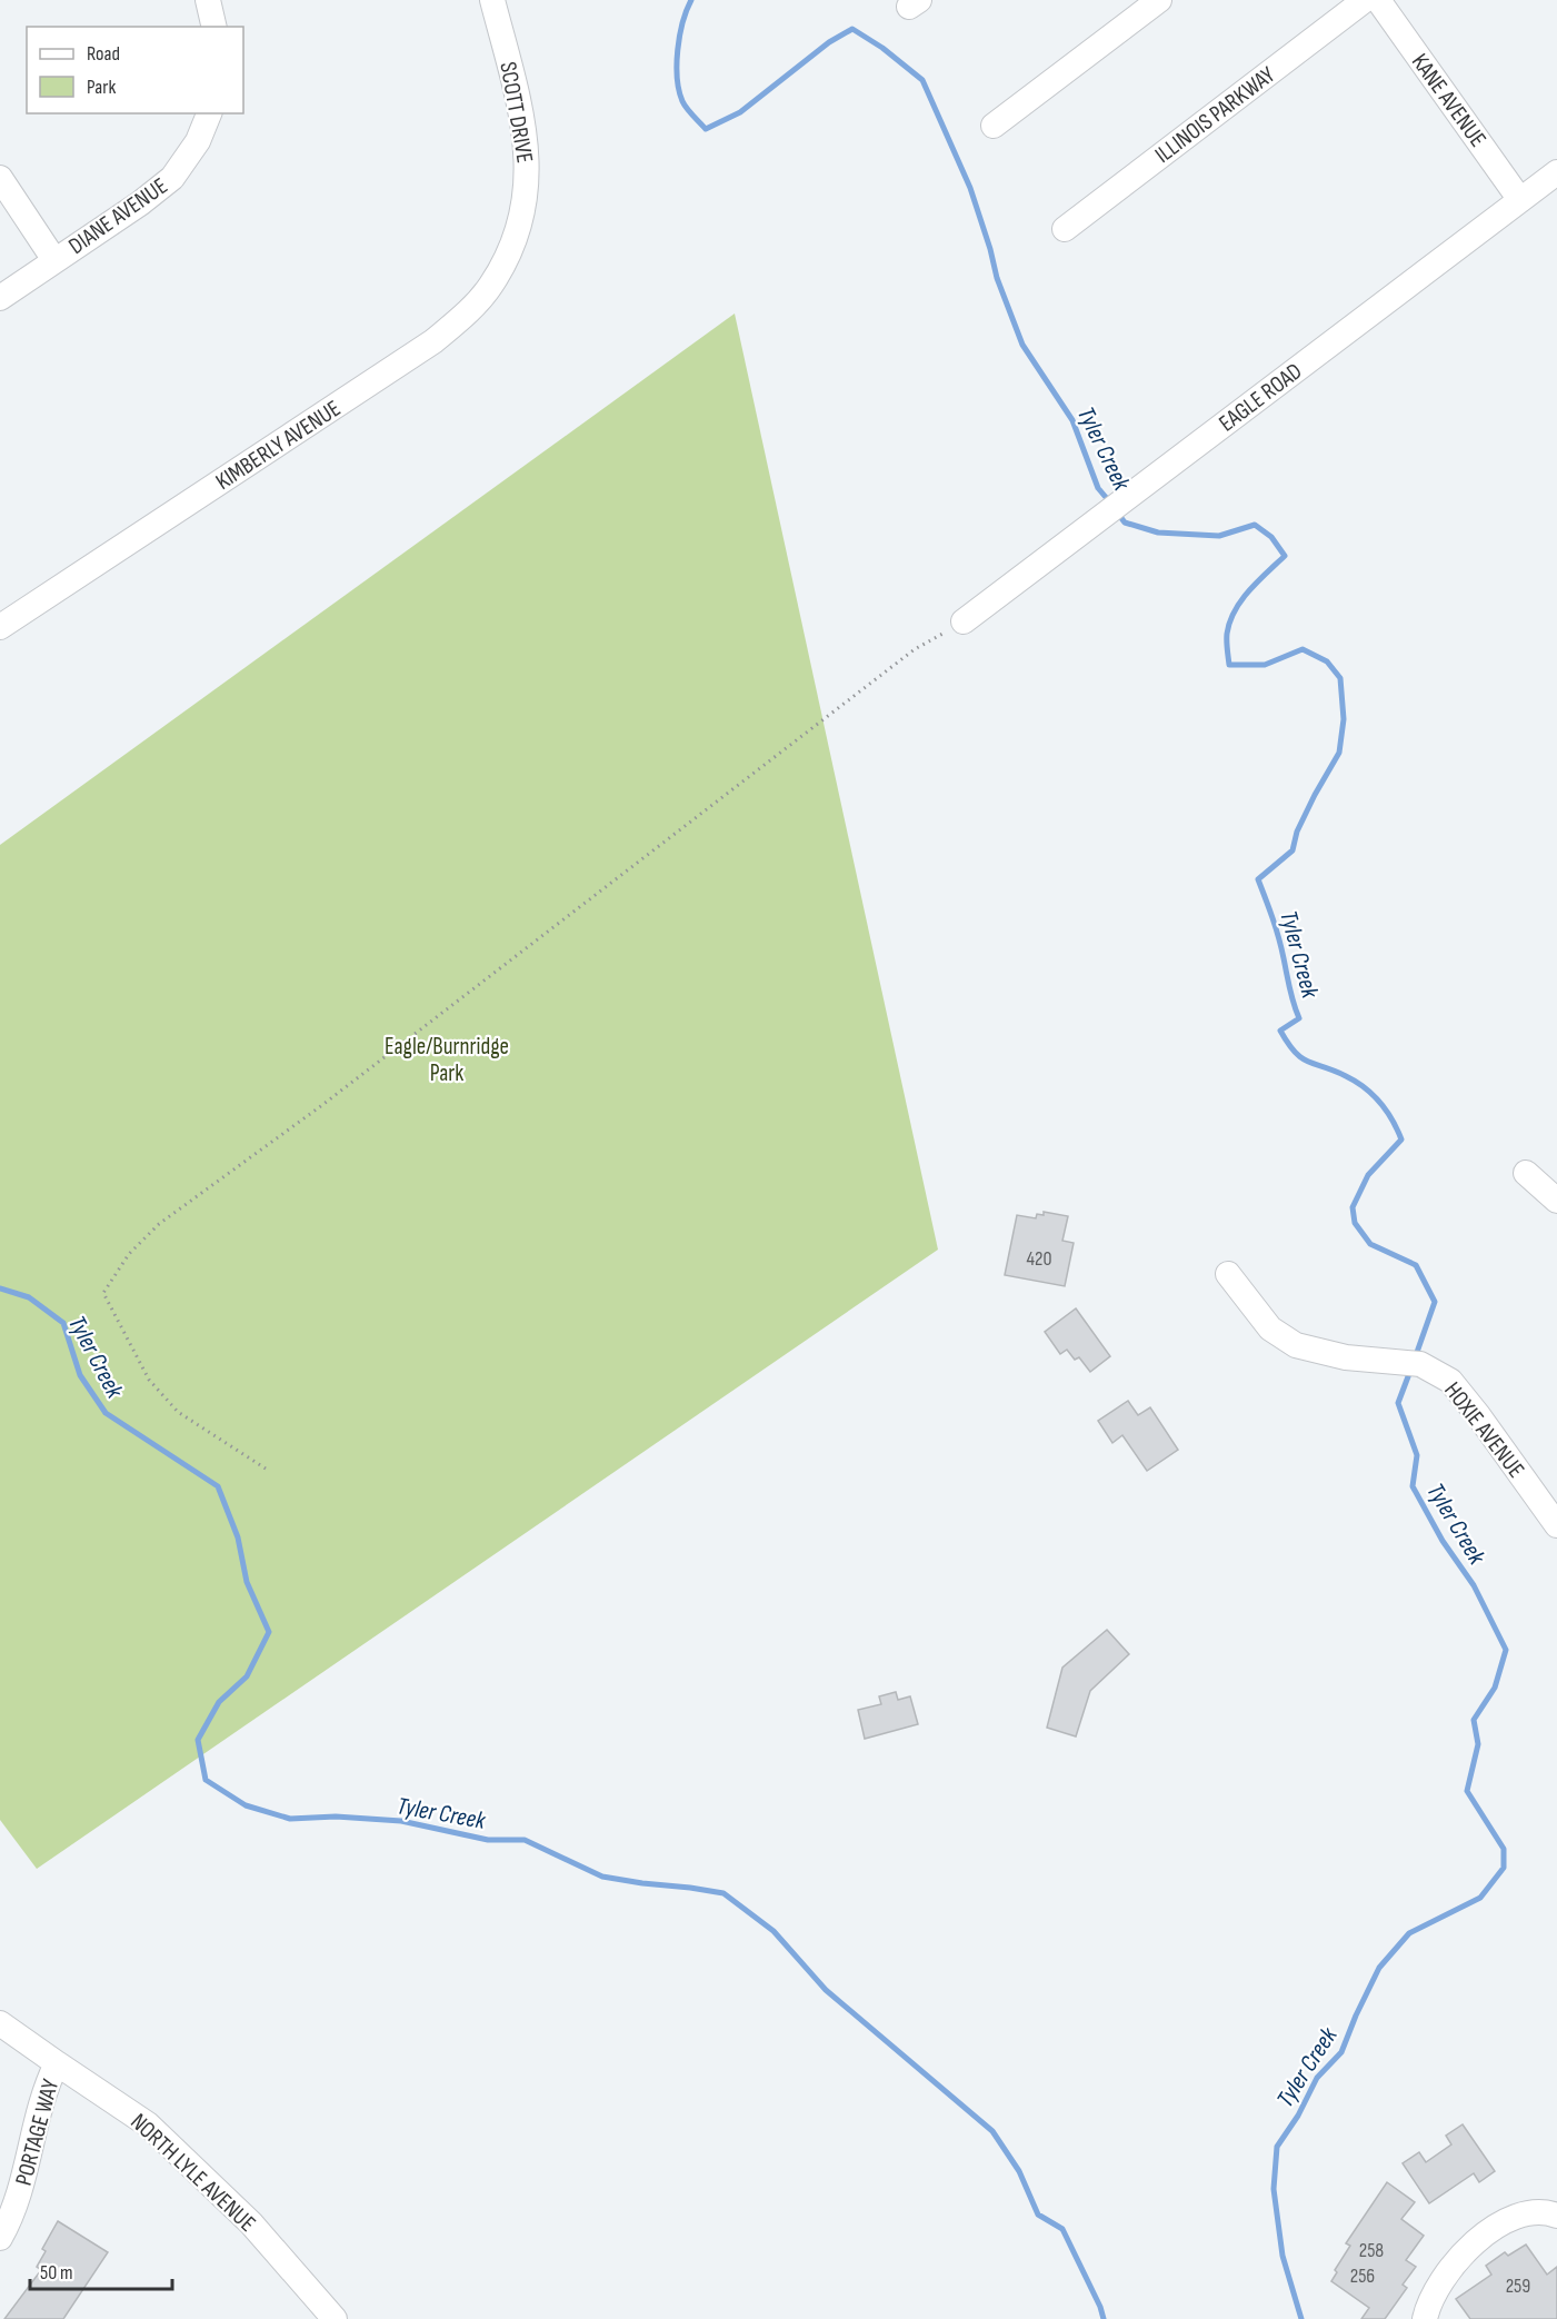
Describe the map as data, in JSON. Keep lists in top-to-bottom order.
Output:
{
  "streets": {
    "street": [
      "KANE AVENUE",
      "SCOTT DRIVE",
      "ILLINOIS PARKWAY",
      "DIANE AVENUE",
      "EAGLE ROAD",
      "KIMBERLY AVENUE",
      "HOXIE AVENUE",
      "PORTAGE WAY",
      "NORTH LYLE AVENUE"
    ]
  },
  "crossings": [
    ["KANE AVENUE", "EAGLE ROAD"],
    ["SCOTT DRIVE", "KIMBERLY AVENUE"],
    ["PORTAGE WAY", "NORTH LYLE AVENUE"]
  ],
  "water": ["Tyler Creek"],
  "parks": ["Eagle/Burnridge Park"],
  "house_numbers": [
    "420",
    "258",
    "256",
    "259"
  ],
  "legend": ["Road", "Park"],
  "scale_bar": "50 m"
}
